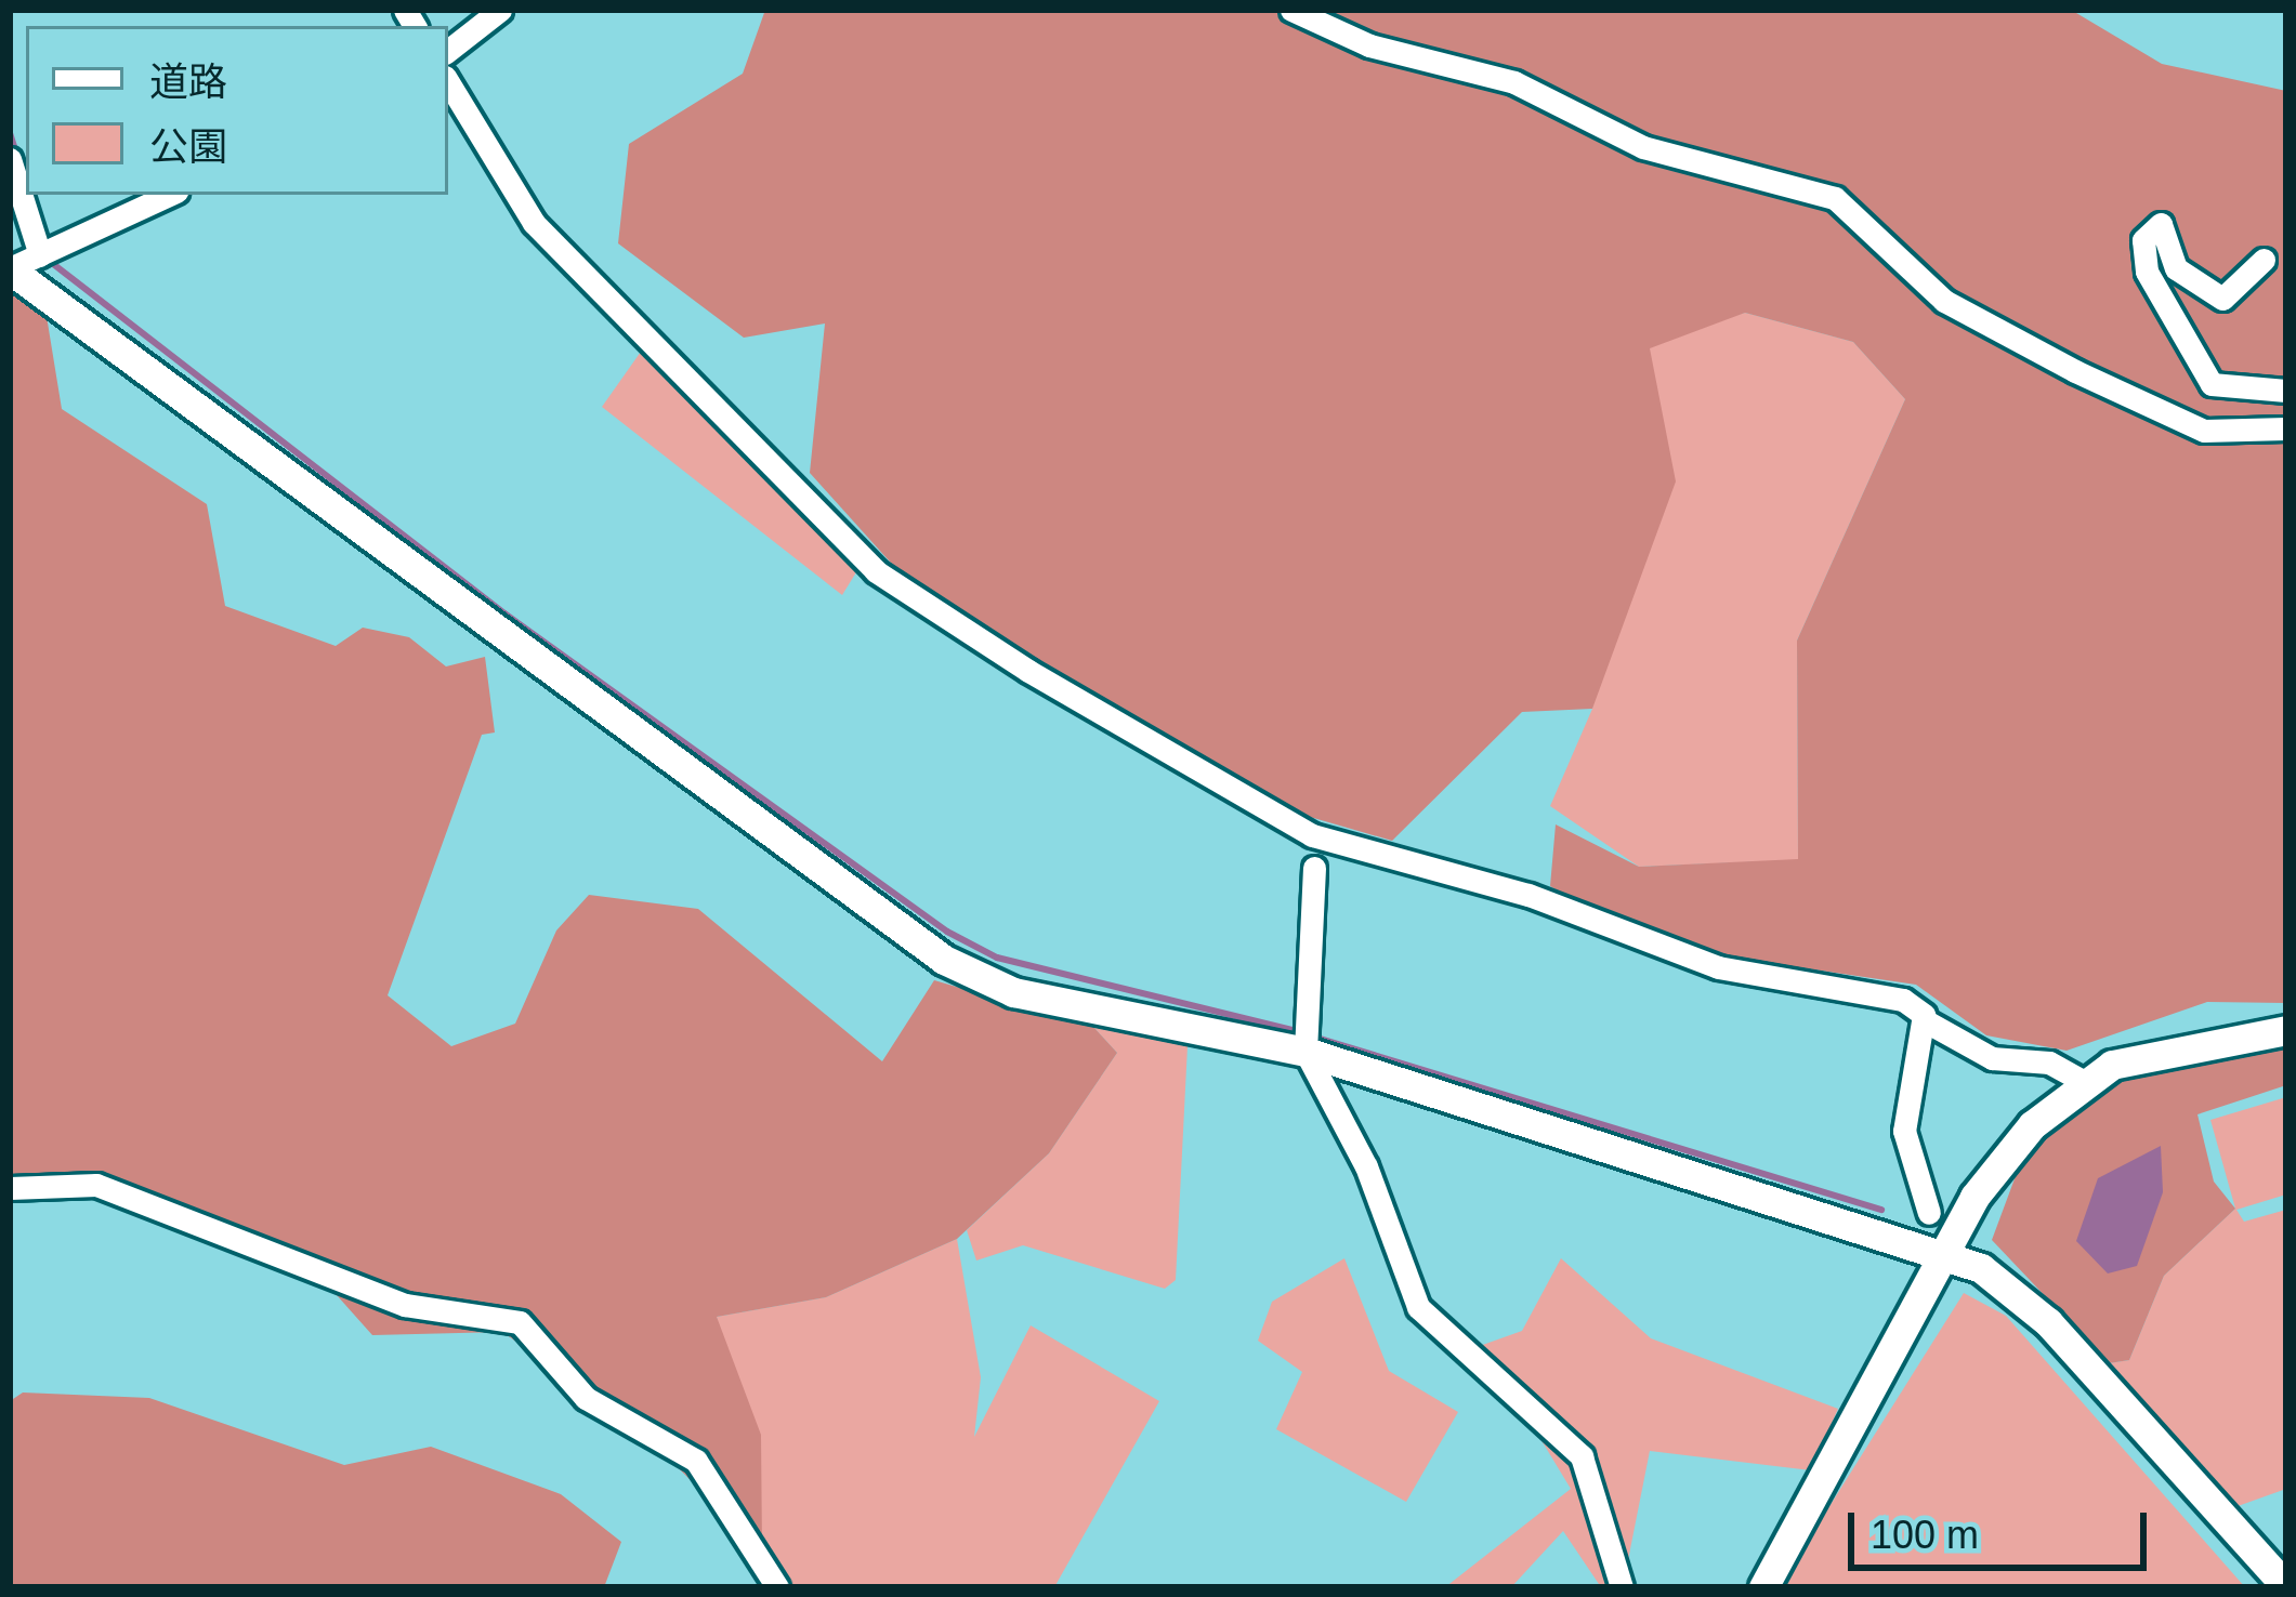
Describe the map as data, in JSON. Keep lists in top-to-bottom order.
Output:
{
  "legend": ["道路", "公園"],
  "scale_bar": "100 m"
}
